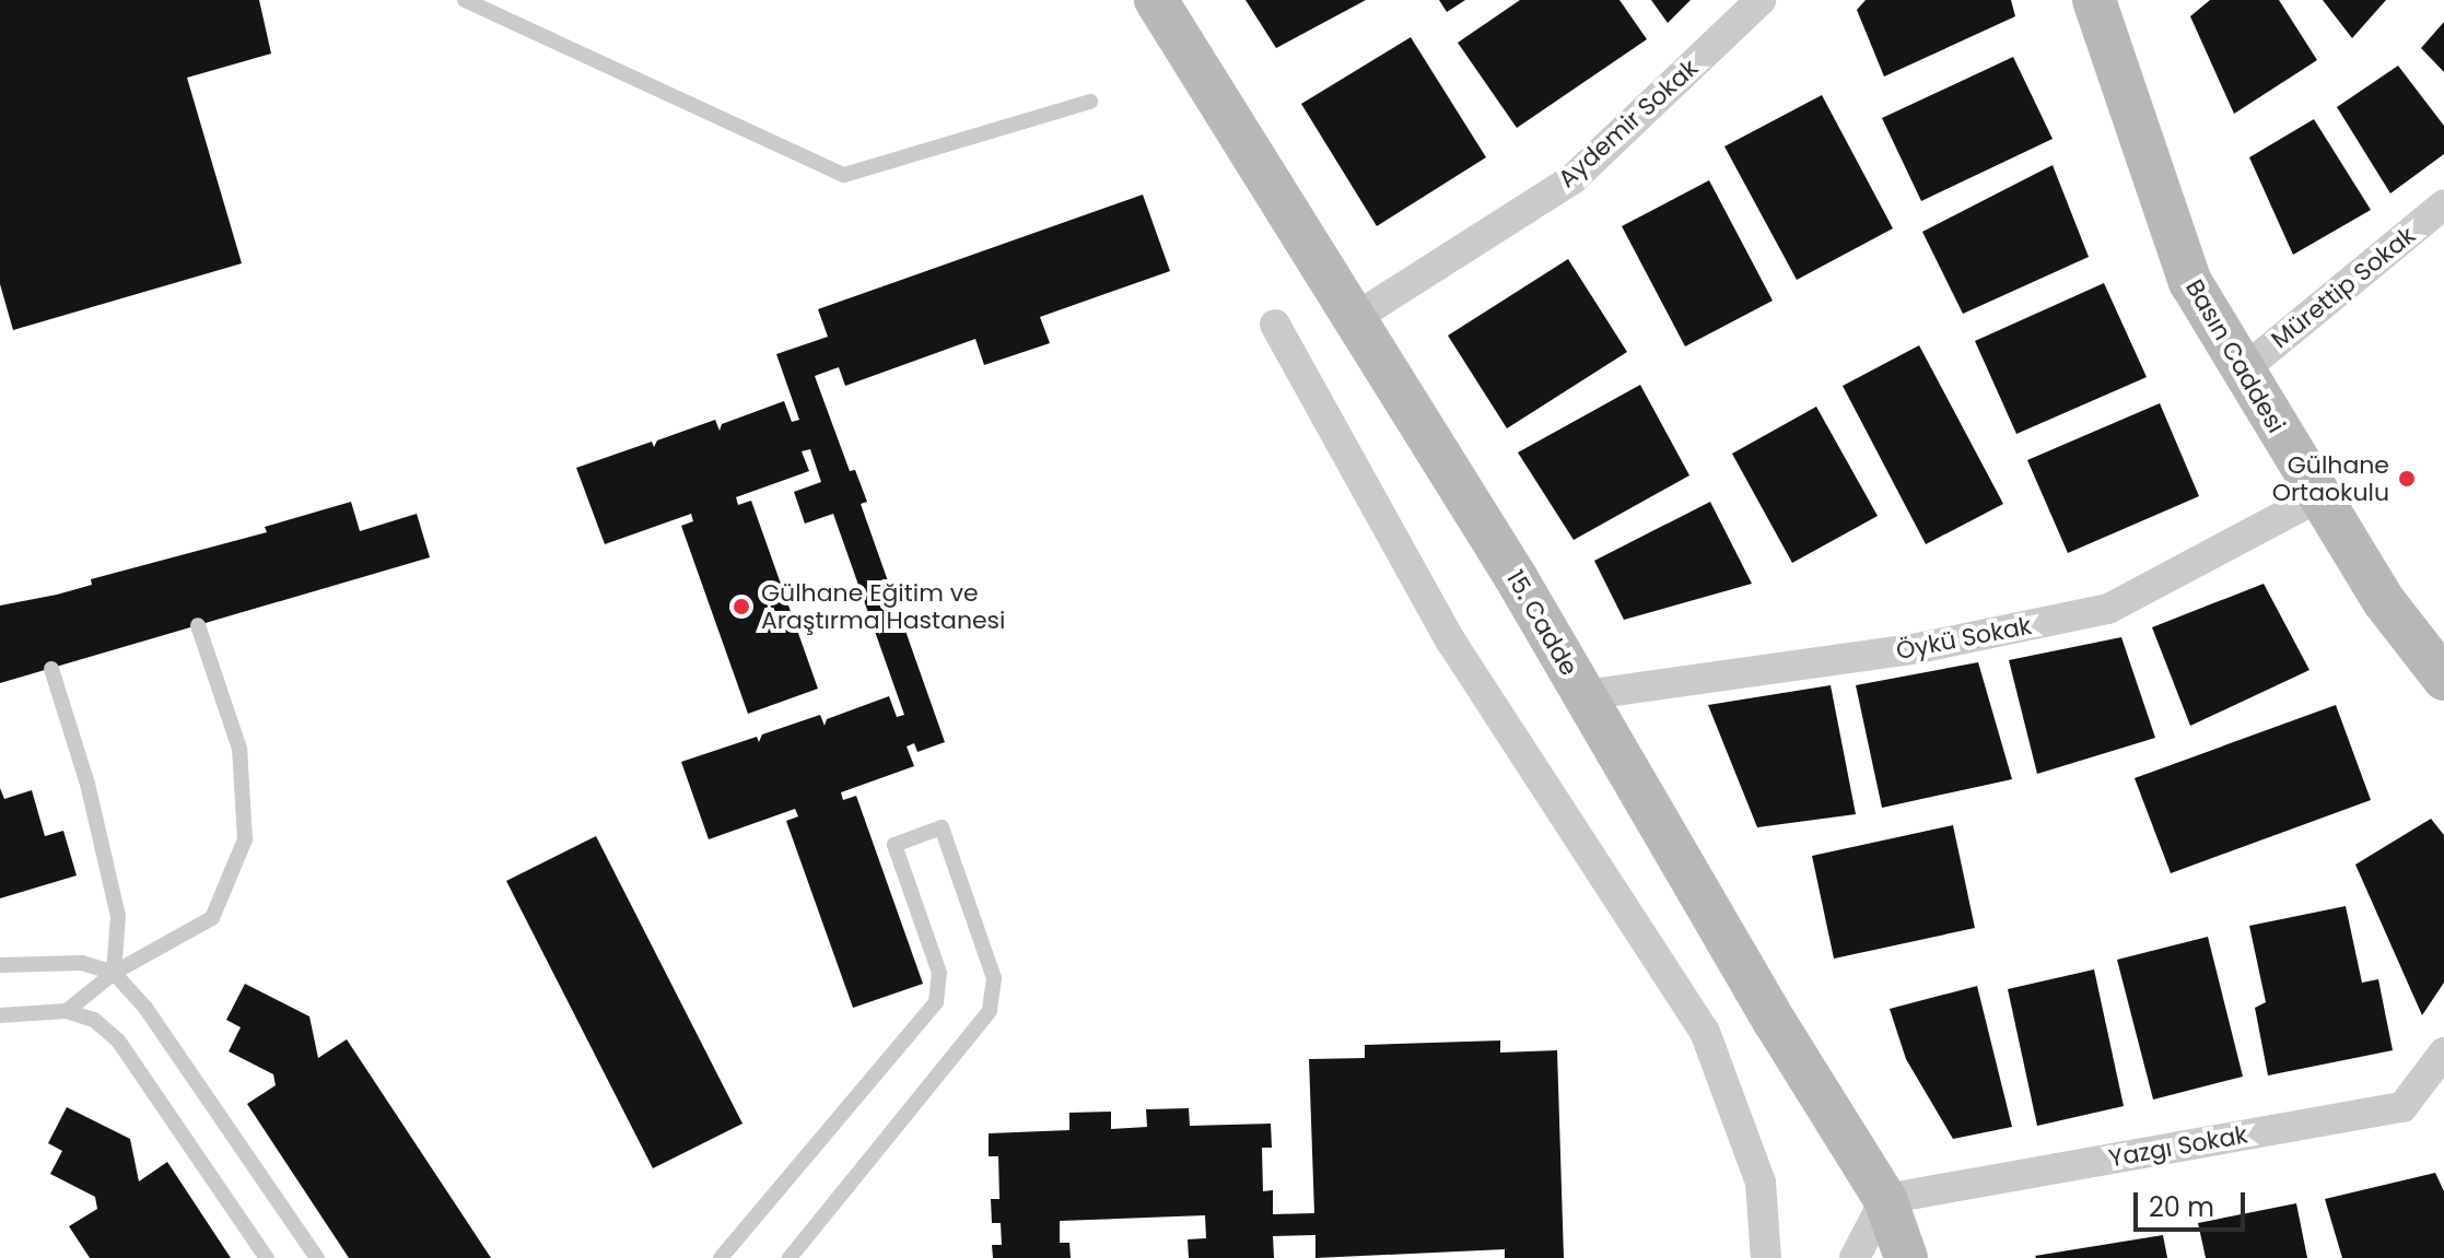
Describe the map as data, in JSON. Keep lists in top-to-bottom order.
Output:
{
  "streets": {
    "street": [
      "Aydemir Sokak",
      "Mürettip Sokak",
      "Basın Caddesi",
      "15. Cadde",
      "Öykü Sokak",
      "Yazgı Sokak"
    ]
  },
  "crossings": [
    ["Aydemir Sokak", "15. Cadde"],
    ["Mürettip Sokak", "Basın Caddesi"],
    ["Basın Caddesi", "Öykü Sokak"],
    ["15. Cadde", "Öykü Sokak"],
    ["15. Cadde", "Yazgı Sokak"]
  ],
  "places": ["Gülhane Ortaokulu", "Gülhane Eğitim ve Araştırma Hastanesi"],
  "scale_bar": "20 m"
}
